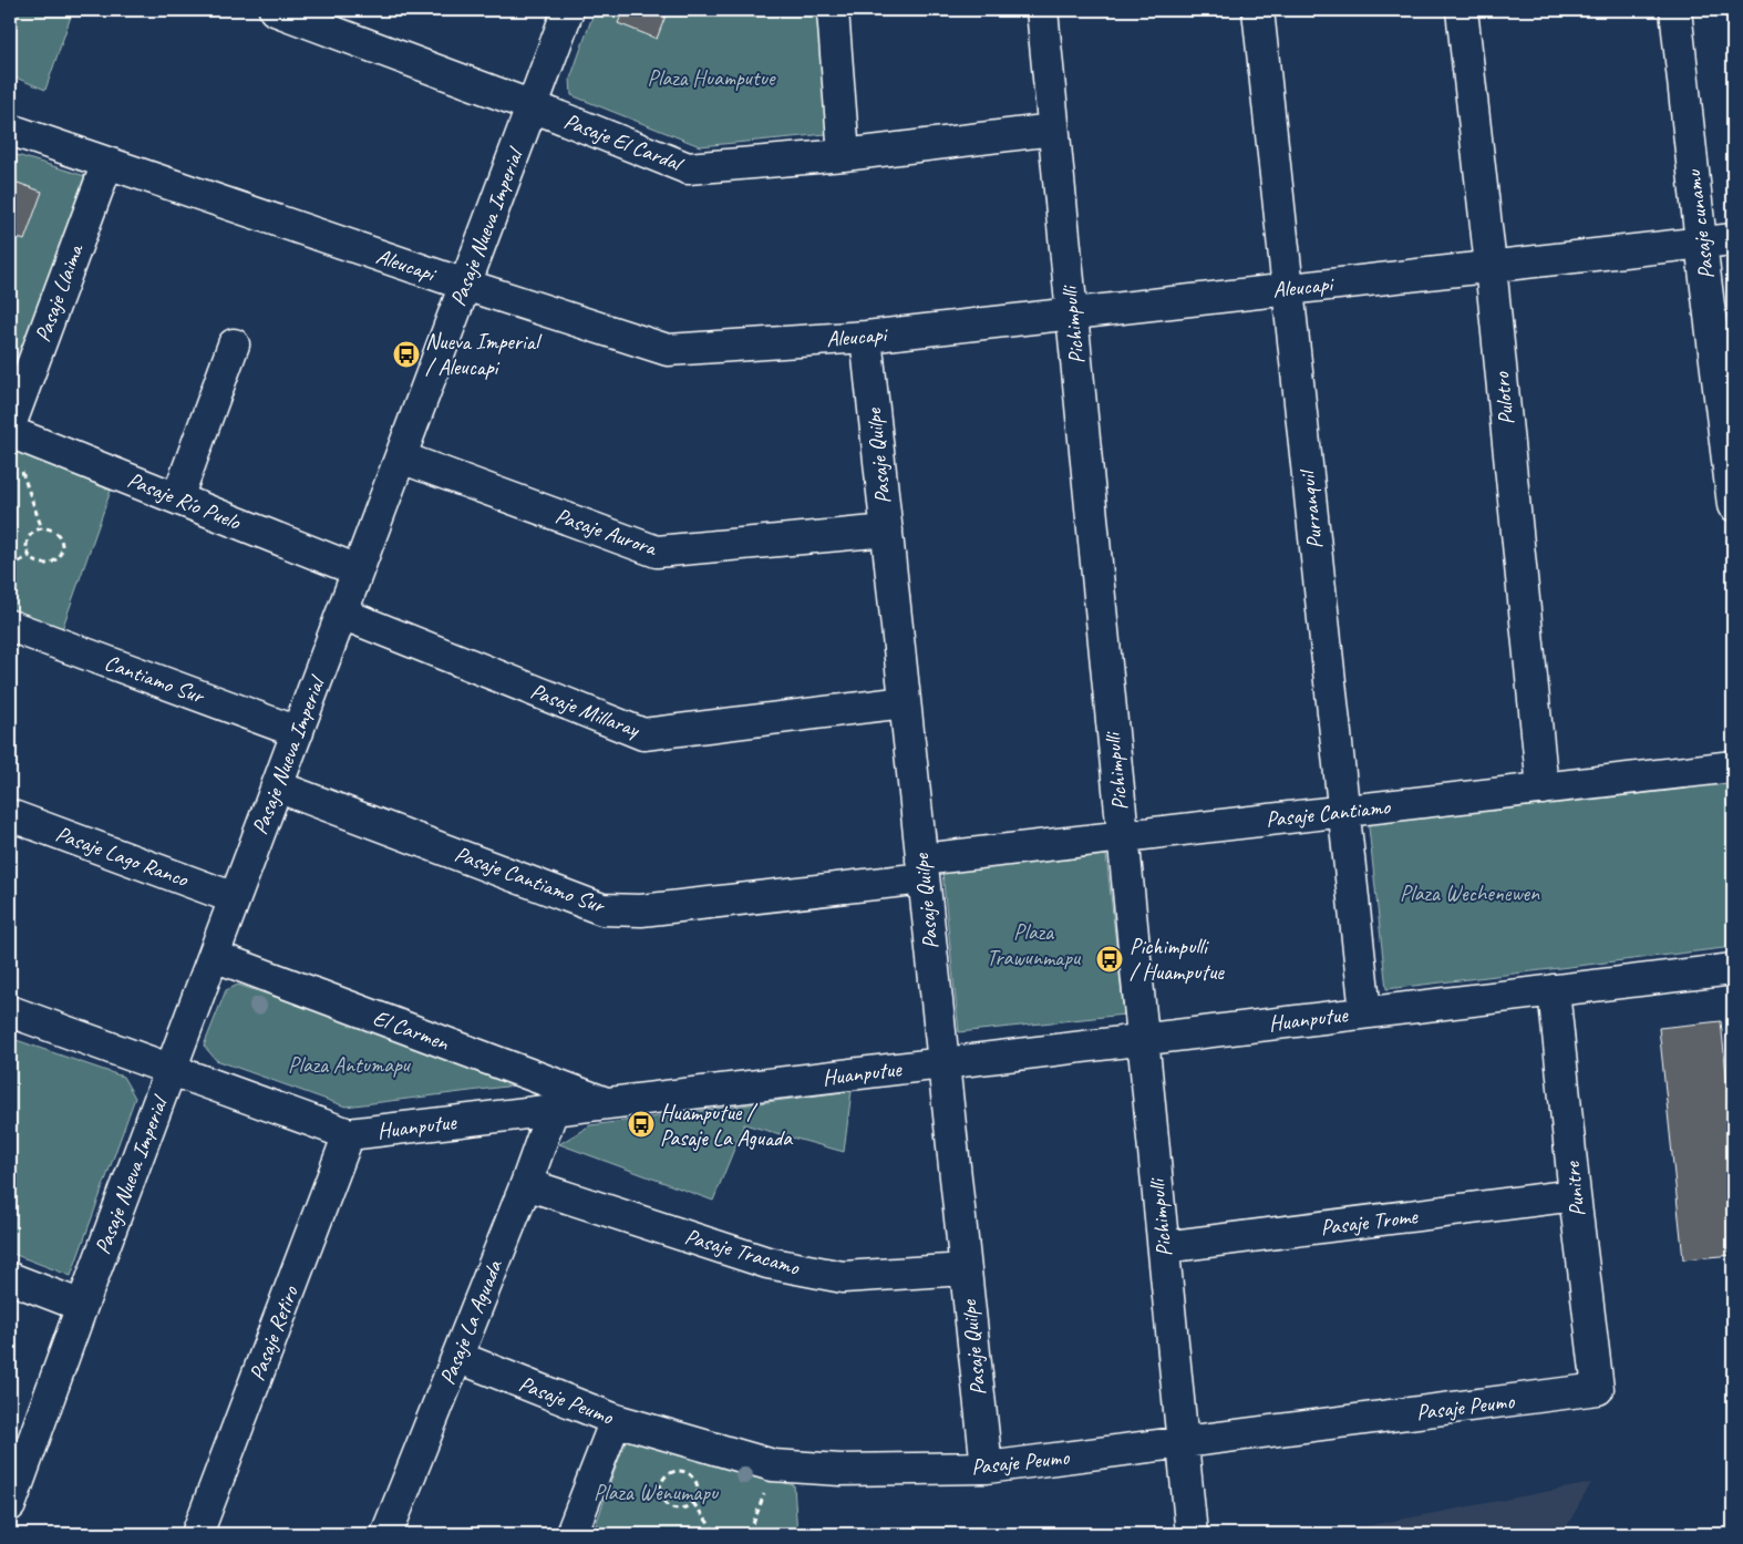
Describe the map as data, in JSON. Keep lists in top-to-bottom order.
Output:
{
  "streets": {
    "street": [
      "Pasaje El Cardal",
      "Pasaje cunamu",
      "Pasaje Nueva Imperial",
      "Aleucapi",
      "Pasaje Llaima",
      "Pichimpulli",
      "Pulotro",
      "Pasaje Quilpe",
      "Pasaje Río Puelo",
      "Purranquil",
      "Pasaje Aurora",
      "Cantiamo Sur",
      "Pasaje Millaray",
      "Pasaje Cantiamo",
      "Pasaje Lago Ranco",
      "Pasaje Cantiamo Sur",
      "Huanputue",
      "El Carmen",
      "Punitre",
      "Pasaje Trome",
      "Pasaje Tracamo",
      "Pasaje La Aguada",
      "Pasaje Retiro",
      "Pasaje Peumo"
    ]
  },
  "crossings": [
    ["Pasaje El Cardal", "Pasaje Nueva Imperial"],
    ["Pasaje El Cardal", "Pichimpulli"],
    ["Pasaje cunamu", "Aleucapi"],
    ["Pasaje Nueva Imperial", "Aleucapi"],
    ["Pasaje Nueva Imperial", "Pasaje Río Puelo"],
    ["Pasaje Nueva Imperial", "Pasaje Aurora"],
    ["Pasaje Nueva Imperial", "Cantiamo Sur"],
    ["Pasaje Nueva Imperial", "Pasaje Millaray"],
    ["Pasaje Nueva Imperial", "Pasaje Lago Ranco"],
    ["Pasaje Nueva Imperial", "Pasaje Cantiamo Sur"],
    ["Pasaje Nueva Imperial", "Huanputue"],
    ["Pasaje Nueva Imperial", "El Carmen"],
    ["Aleucapi", "Pasaje Llaima"],
    ["Aleucapi", "Pichimpulli"],
    ["Aleucapi", "Pulotro"],
    ["Aleucapi", "Pasaje Quilpe"],
    ["Aleucapi", "Purranquil"],
    ["Pichimpulli", "Pasaje Cantiamo"],
    ["Pichimpulli", "Huanputue"],
    ["Pichimpulli", "Pasaje Trome"],
    ["Pichimpulli", "Pasaje Peumo"],
    ["Pulotro", "Pasaje Cantiamo"],
    ["Pasaje Quilpe", "Pasaje Aurora"],
    ["Pasaje Quilpe", "Pasaje Millaray"],
    ["Pasaje Quilpe", "Pasaje Cantiamo"],
    ["Pasaje Quilpe", "Pasaje Cantiamo Sur"],
    ["Pasaje Quilpe", "Huanputue"],
    ["Pasaje Quilpe", "Pasaje Tracamo"],
    ["Pasaje Quilpe", "Pasaje Peumo"],
    ["Purranquil", "Pasaje Cantiamo"],
    ["Purranquil", "Huanputue"],
    ["Pasaje Cantiamo", "Pasaje Cantiamo Sur"],
    ["Huanputue", "El Carmen"],
    ["Huanputue", "Punitre"],
    ["Huanputue", "Pasaje La Aguada"],
    ["Huanputue", "Pasaje Retiro"],
    ["Punitre", "Pasaje Trome"],
    ["Punitre", "Pasaje Peumo"],
    ["Pasaje Tracamo", "Pasaje La Aguada"],
    ["Pasaje La Aguada", "Pasaje Peumo"]
  ],
  "parks": [
    "Plaza Huamputue",
    "Plaza Wechenewen",
    "Plaza Trawunmapu",
    "Plaza Antumapu",
    "Plaza Wenumapu"
  ],
  "places": {
    "bus stop": ["Nueva Imperial / Aleucapi", "Pichimpulli / Huamputue", "Huamputue / Pasaje La Aguada"]
  }
}
